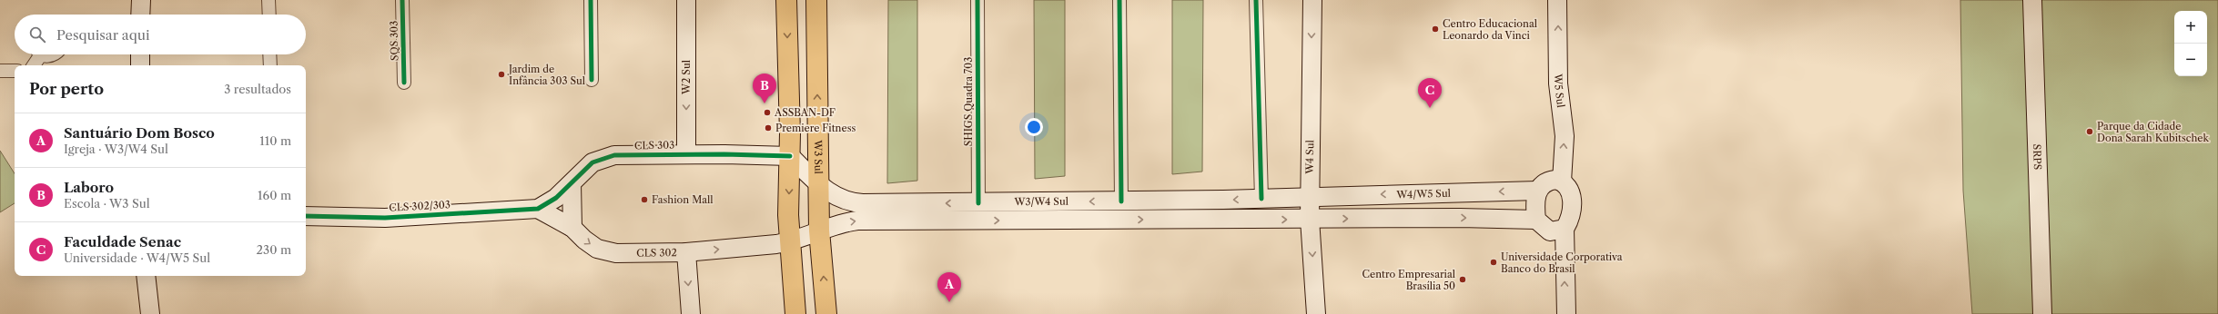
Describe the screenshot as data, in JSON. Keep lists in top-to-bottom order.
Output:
{
  "streets": {
    "main road": [
      "W2 Sul",
      "W5 Sul",
      "CLS 303",
      "W3 Sul",
      "W4 Sul",
      "SRPS",
      "W4/W5 Sul",
      "W3/W4 Sul",
      "CLS 302/303",
      "CLS 302"
    ],
    "street": ["SQS 303", "SHIGS Quadra 703"]
  },
  "crossings": [
    ["W2 Sul", "CLS 303"],
    ["W5 Sul", "W4/W5 Sul"],
    ["SHIGS Quadra 703", "W3/W4 Sul"],
    ["CLS 303", "W3/W4 Sul"],
    ["CLS 303", "CLS 302/303"],
    ["CLS 303", "CLS 302"],
    ["W3 Sul", "W3/W4 Sul"],
    ["W4 Sul", "W4/W5 Sul"],
    ["W4 Sul", "W3/W4 Sul"],
    ["W4/W5 Sul", "W3/W4 Sul"],
    ["W3/W4 Sul", "CLS 302"],
    ["CLS 302/303", "CLS 302"]
  ],
  "one_way": ["W5 Sul", "W4 Sul", "CLS 302"],
  "places": [
    "Centro Educacional Leonardo da Vinci",
    "Jardim de Infância 303 Sul",
    "ASSBAN-DF",
    "Premiere Fitness",
    "Parque da Cidade Dona Sarah Kubitschek",
    "Fashion Mall",
    "Universidade Corporativa Banco do Brasil",
    "Centro Empresarial Brasília 50"
  ],
  "page": {
    "map_buttons": ["+", "−"],
    "search": "Pesquisar aqui",
    "heading": ["Por perto", "3 resultados"],
    "pins": ["B", "C", "A"],
    "list": [
      {
        "mark": "A",
        "name": "Santuário Dom Bosco",
        "note": "Igreja · W3/W4 Sul",
        "value": "110 m"
      },
      {
        "mark": "B",
        "name": "Laboro",
        "note": "Escola · W3 Sul",
        "value": "160 m"
      },
      {
        "mark": "C",
        "name": "Faculdade Senac",
        "note": "Universidade · W4/W5 Sul",
        "value": "230 m"
      }
    ]
  }
}
